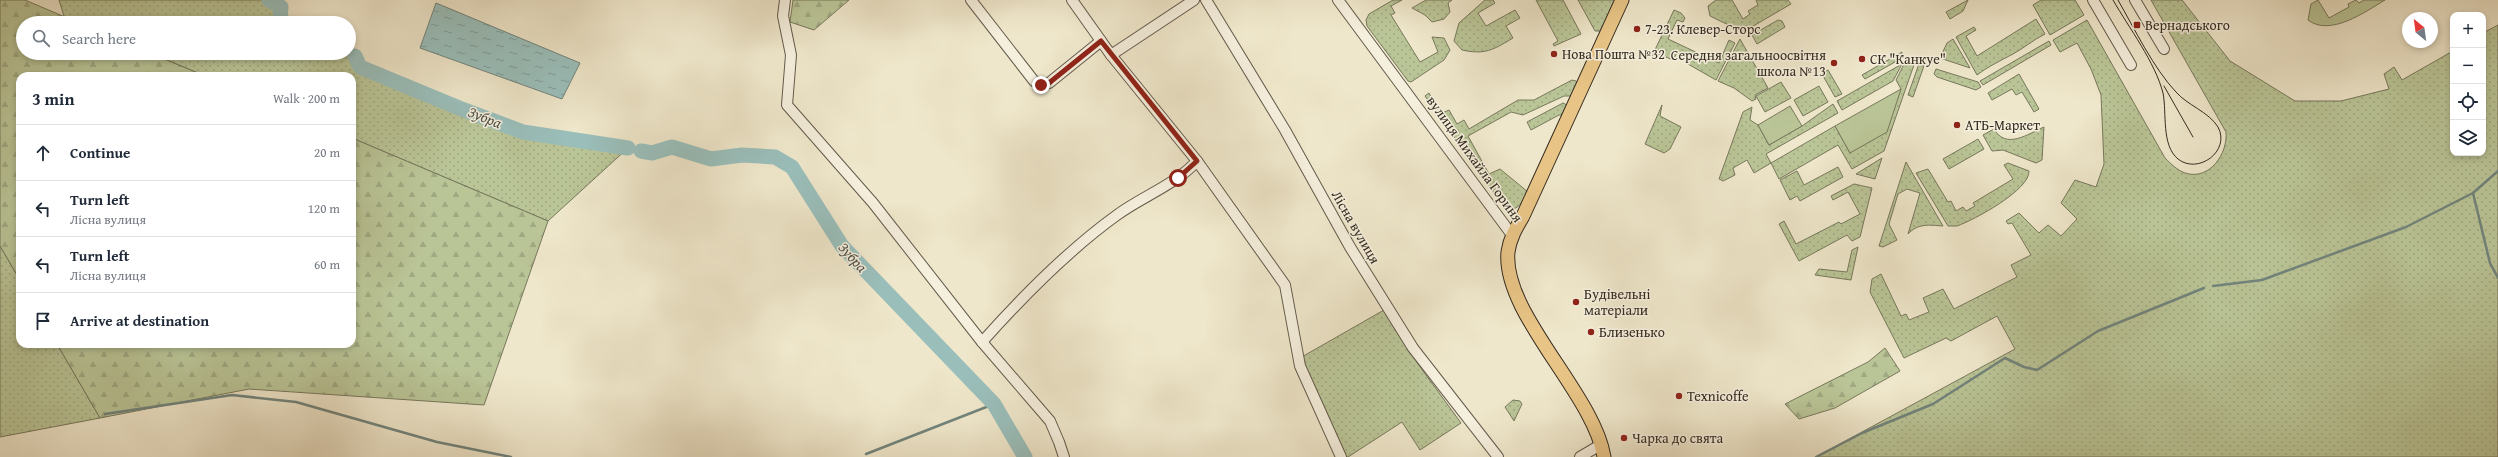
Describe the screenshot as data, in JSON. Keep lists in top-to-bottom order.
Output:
{
  "streets": {
    "main road": ["вулиця Михайла Гориня"],
    "street": ["Лісна вулиця"]
  },
  "water": ["Зубра"],
  "places": {
    "transit": ["Вернадського"],
    "other": [
      "7-23. Клевер-Сторс",
      "Нова Пошта №32",
      "СК \"Канкуе\"",
      "Середня загальноосвітня школа №13",
      "АТБ-Маркет",
      "Будівельні матеріали",
      "Близенько",
      "Texnicoffe",
      "Чарка до свята"
    ]
  },
  "north": "top left",
  "page": {
    "map_buttons": ["+", "−"],
    "search": "Search here",
    "heading": ["3 min", "Walk · 200 m"],
    "list": [
      ["Continue", "20 m"],
      ["Turn left", "Лісна вулиця", "120 m"],
      ["Turn left", "Лісна вулиця", "60 m"],
      "Arrive at destination"
    ]
  }
}
